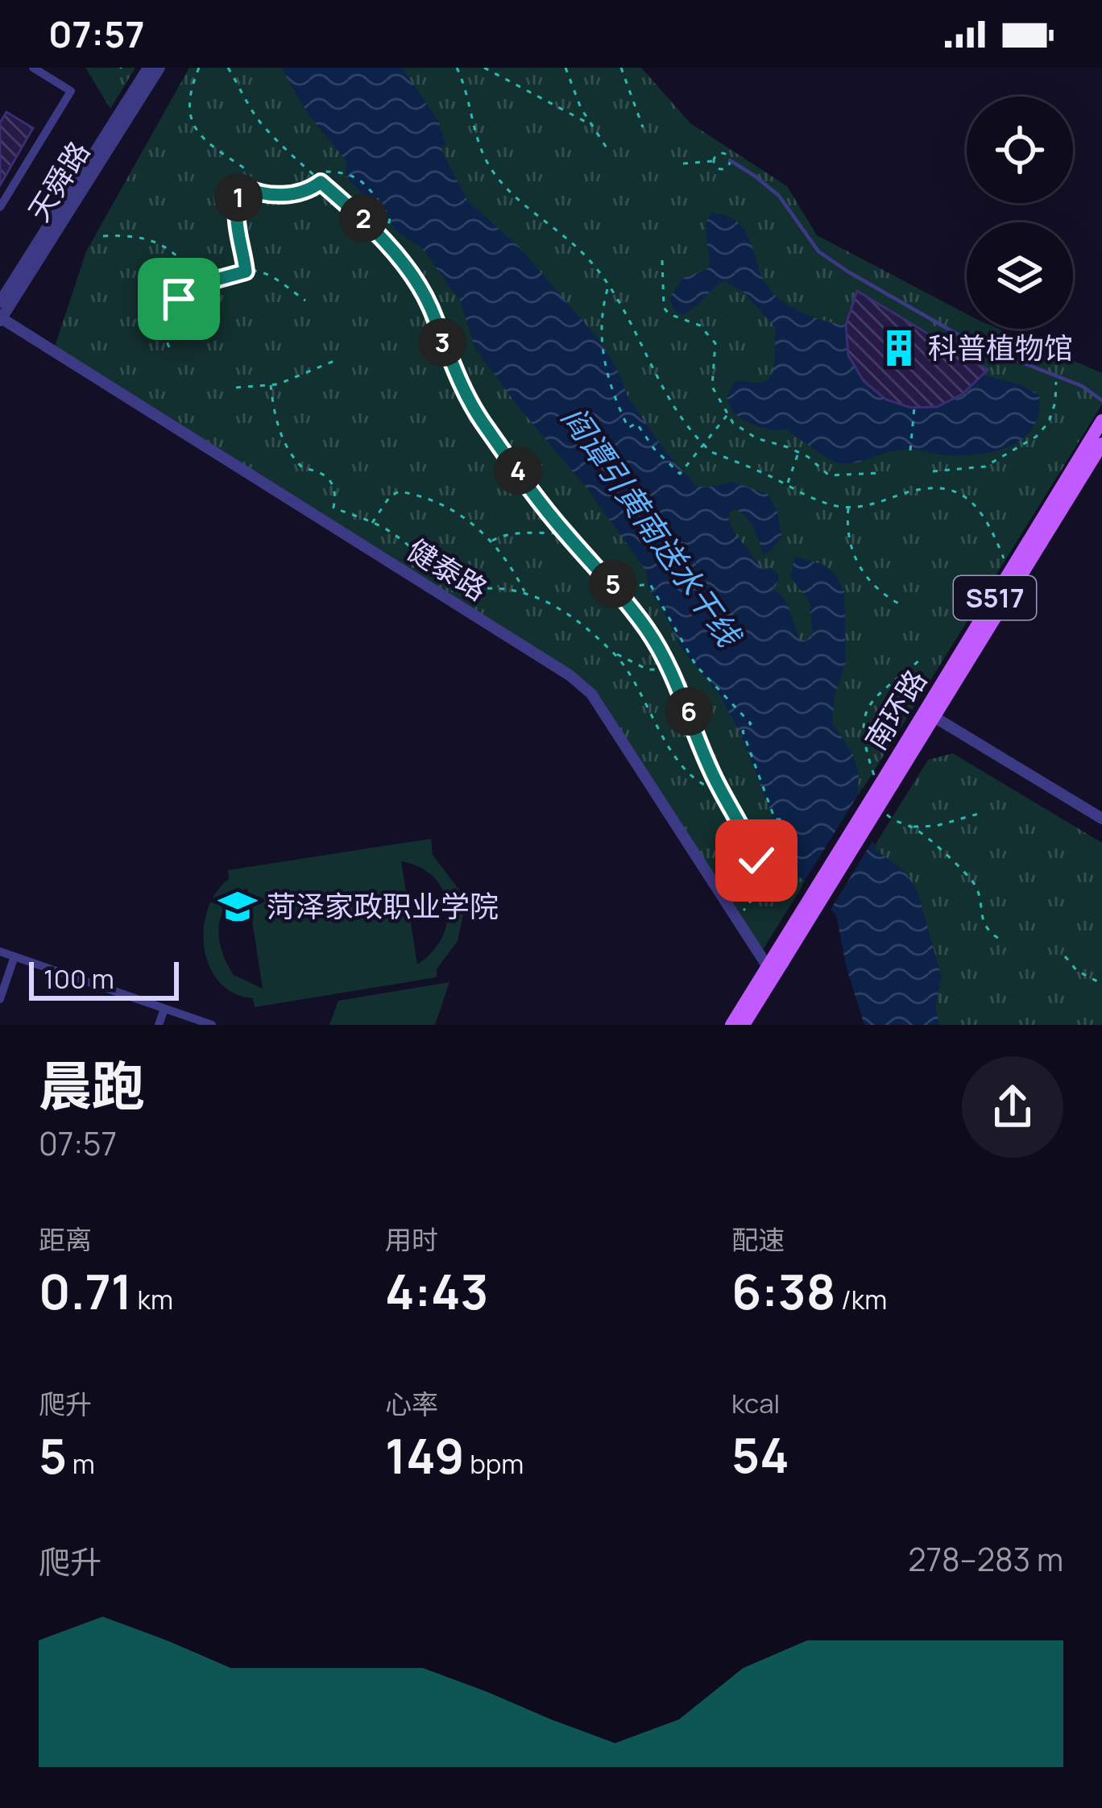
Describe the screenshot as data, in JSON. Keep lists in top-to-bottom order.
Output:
{
  "streets": {
    "main road": ["S517", "南环路"],
    "street": ["天舜路", "健泰路"]
  },
  "crossings": [
    ["天舜路", "健泰路"],
    ["健泰路", "南环路"]
  ],
  "water": ["阎谭引黄南送水干线"],
  "places": {
    "building": ["科普植物馆"],
    "school or university": ["菏泽家政职业学院"]
  },
  "scale_bar": "100 m",
  "page": {
    "status": "07:57",
    "pins": [
      "1",
      "2",
      "3",
      "4",
      "5",
      "6"
    ],
    "scale": "100 m",
    "heading": ["晨跑", "07:57"],
    "stats": [
      ["距离", "0.71 km"],
      ["用时", "4:43"],
      ["配速", "6:38 /km"],
      ["爬升", "5 m"],
      ["心率", "149 bpm"],
      ["kcal", "54"]
    ],
    "chart": ["爬升", "278–283 m"]
  }
}
